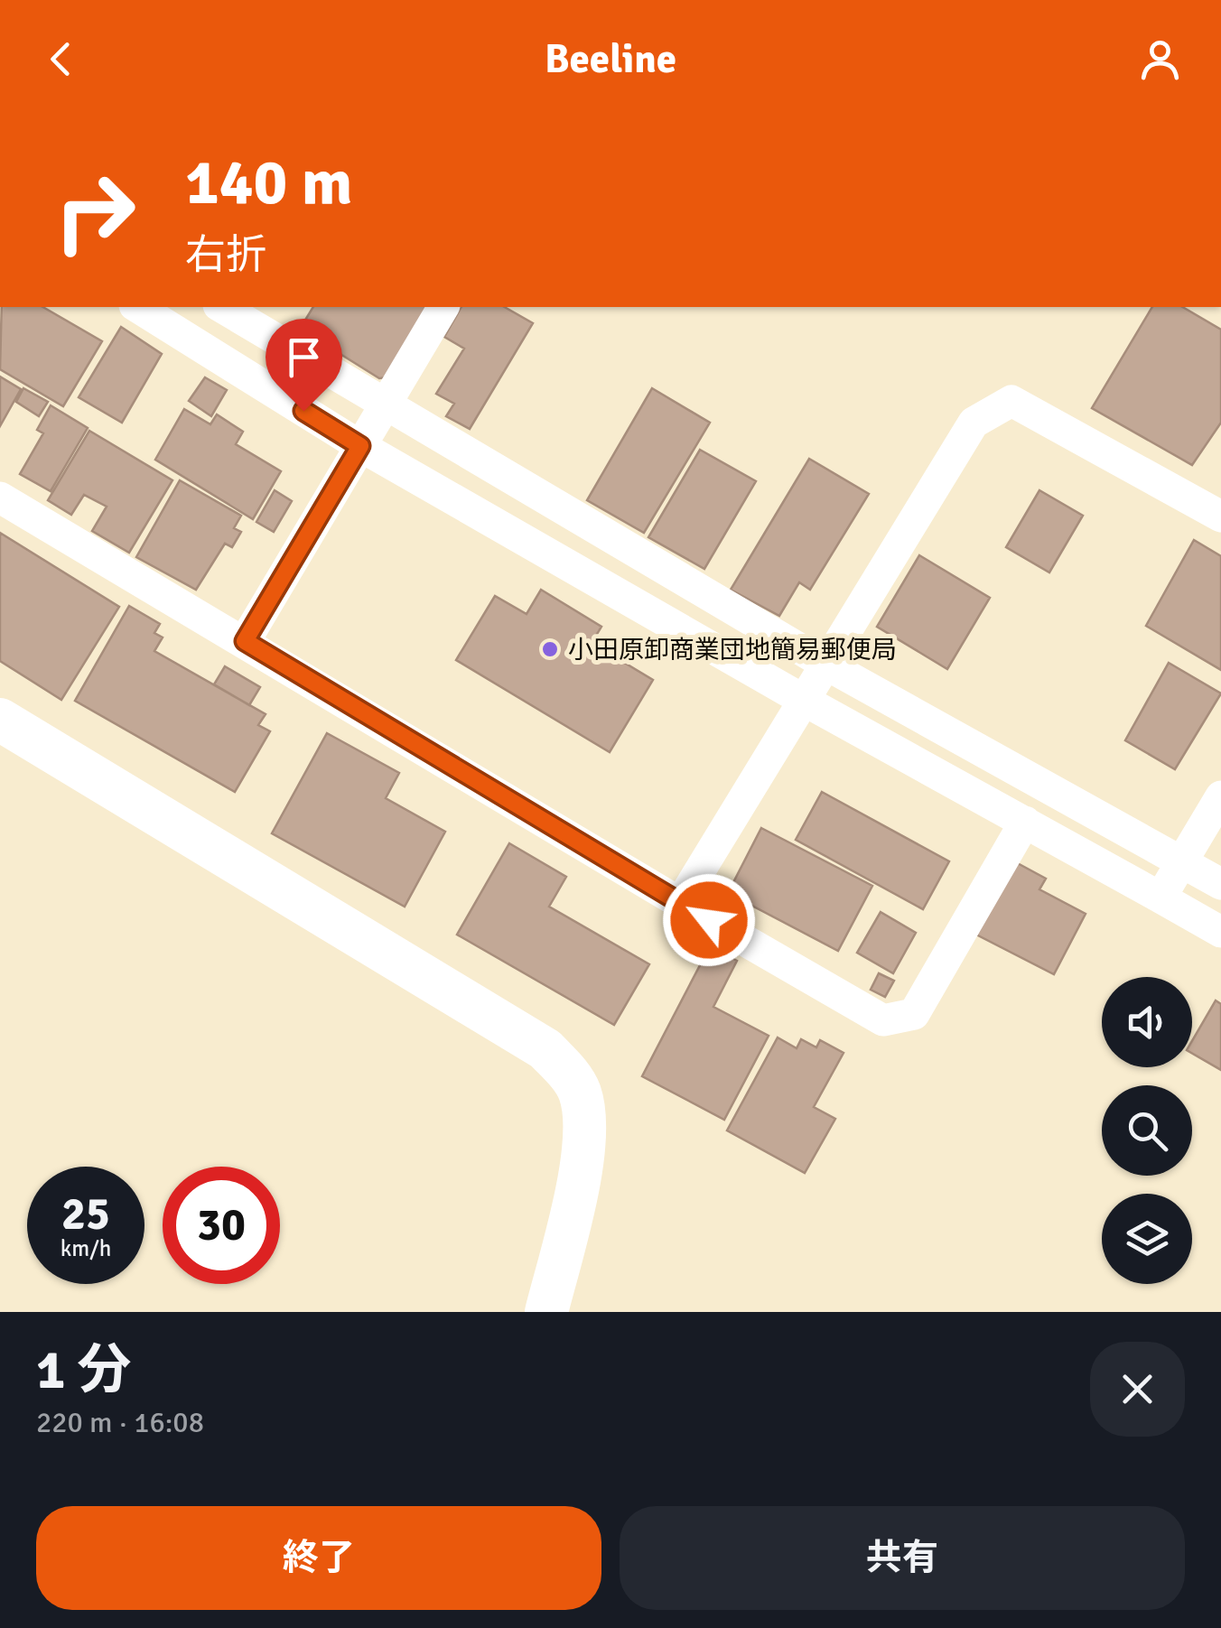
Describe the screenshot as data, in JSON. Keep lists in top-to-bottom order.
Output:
{
  "places": ["小田原卸商業団地簡易郵便局"],
  "page": {
    "header": "Beeline",
    "turn": ["140 m", "右折"],
    "speed": "25 km/h",
    "limit": "30",
    "heading": ["1 分", "220 m · 16:08"],
    "buttons": ["終了", "共有"]
  }
}
